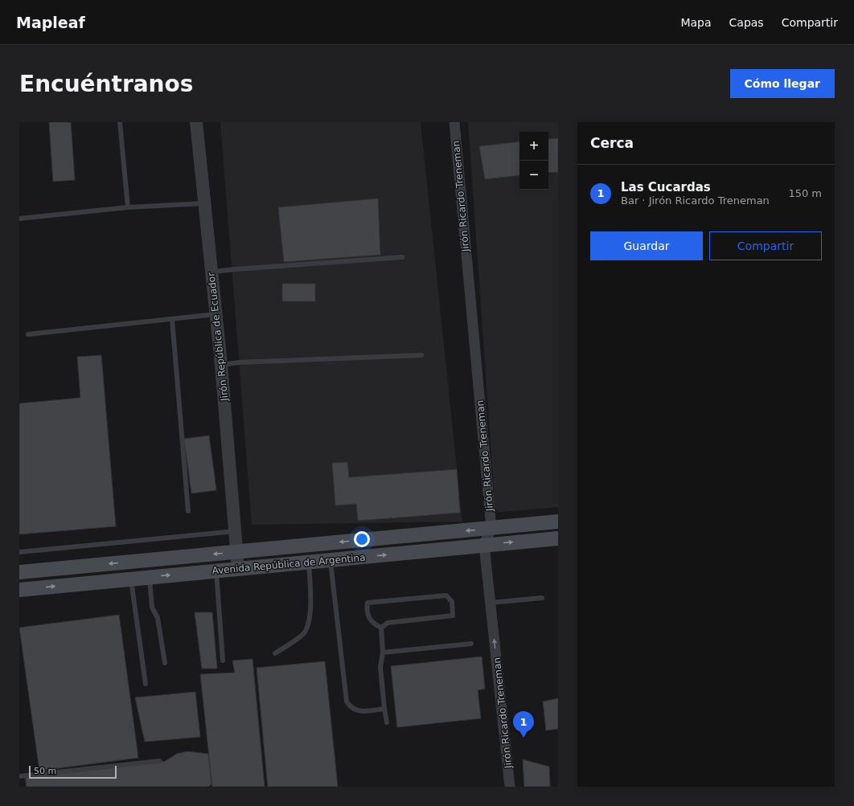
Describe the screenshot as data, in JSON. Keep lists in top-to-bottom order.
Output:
{
  "streets": {
    "main road": ["Avenida República de Argentina"],
    "street": ["Jirón Ricardo Treneman", "Jirón República de Ecuador"]
  },
  "crossings": [
    ["Jirón Ricardo Treneman", "Avenida República de Argentina"],
    ["Jirón República de Ecuador", "Avenida República de Argentina"]
  ],
  "scale_bar": "50 m",
  "page": {
    "header": "Mapleaf",
    "nav": ["Mapa", "Capas", "Compartir"],
    "buttons": [
      "Cómo llegar",
      ["Guardar", "Compartir"]
    ],
    "title": "Encuéntranos",
    "heading": "Cerca",
    "map_buttons": ["+", "−"],
    "list": [
      {
        "mark": "1",
        "name": "Las Cucardas",
        "note": "Bar · Jirón Ricardo Treneman",
        "value": "150 m"
      }
    ],
    "pins": "1",
    "scale": "50 m"
  }
}
